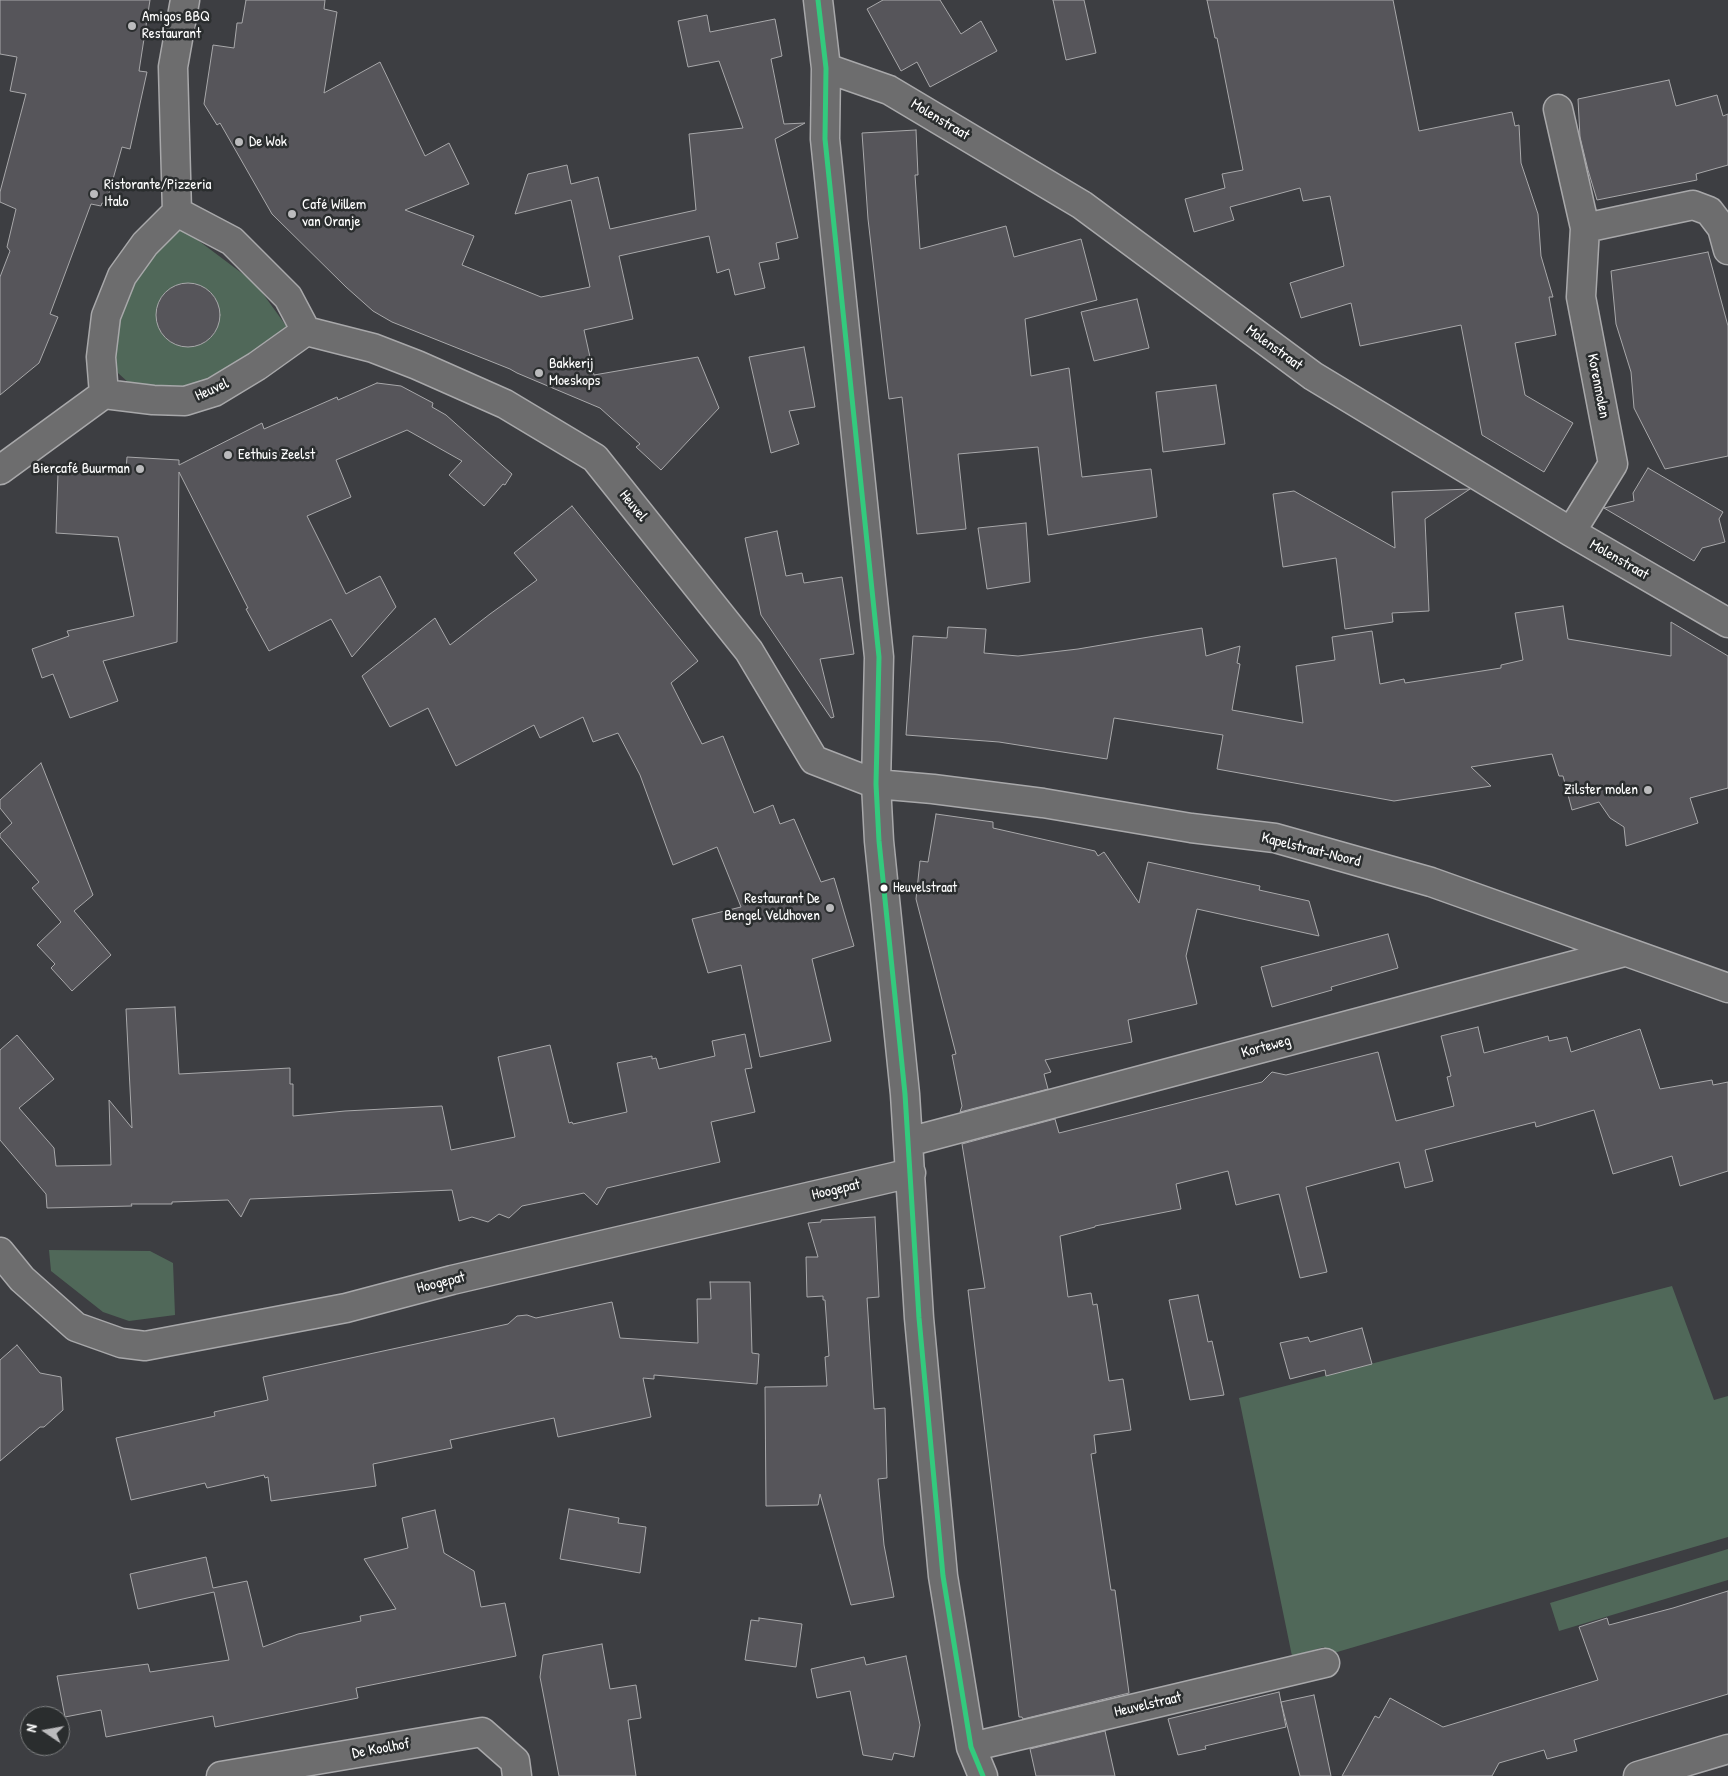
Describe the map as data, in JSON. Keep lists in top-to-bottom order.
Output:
{
  "streets": {
    "street": [
      "Molenstraat",
      "Korenmolen",
      "Heuvel",
      "Kapelstraat-Noord",
      "Korteweg",
      "Hoogepat",
      "Heuvelstraat",
      "De Koolhof"
    ]
  },
  "crossings": [
    ["Molenstraat", "Korenmolen"],
    ["Heuvel", "Kapelstraat-Noord"],
    ["Kapelstraat-Noord", "Korteweg"]
  ],
  "places": [
    "Amigos BBQ Restaurant",
    "De Wok",
    "Ristorante/Pizzeria Italo",
    "Café Willem van Oranje",
    "Bakkerij Moeskops",
    "Eethuis Zeelst",
    "Biercafé Buurman",
    "Zilster molen",
    "Heuvelstraat",
    "Restaurant De Bengel Veldhoven"
  ],
  "north": "left"
}
